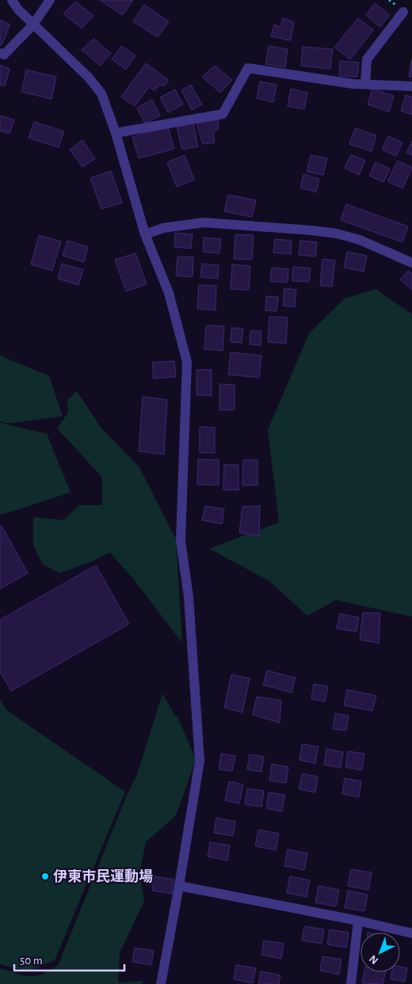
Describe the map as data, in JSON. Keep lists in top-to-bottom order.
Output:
{
  "places": ["伊東市民運動場"],
  "scale_bar": "50 m",
  "north": "bottom left"
}
